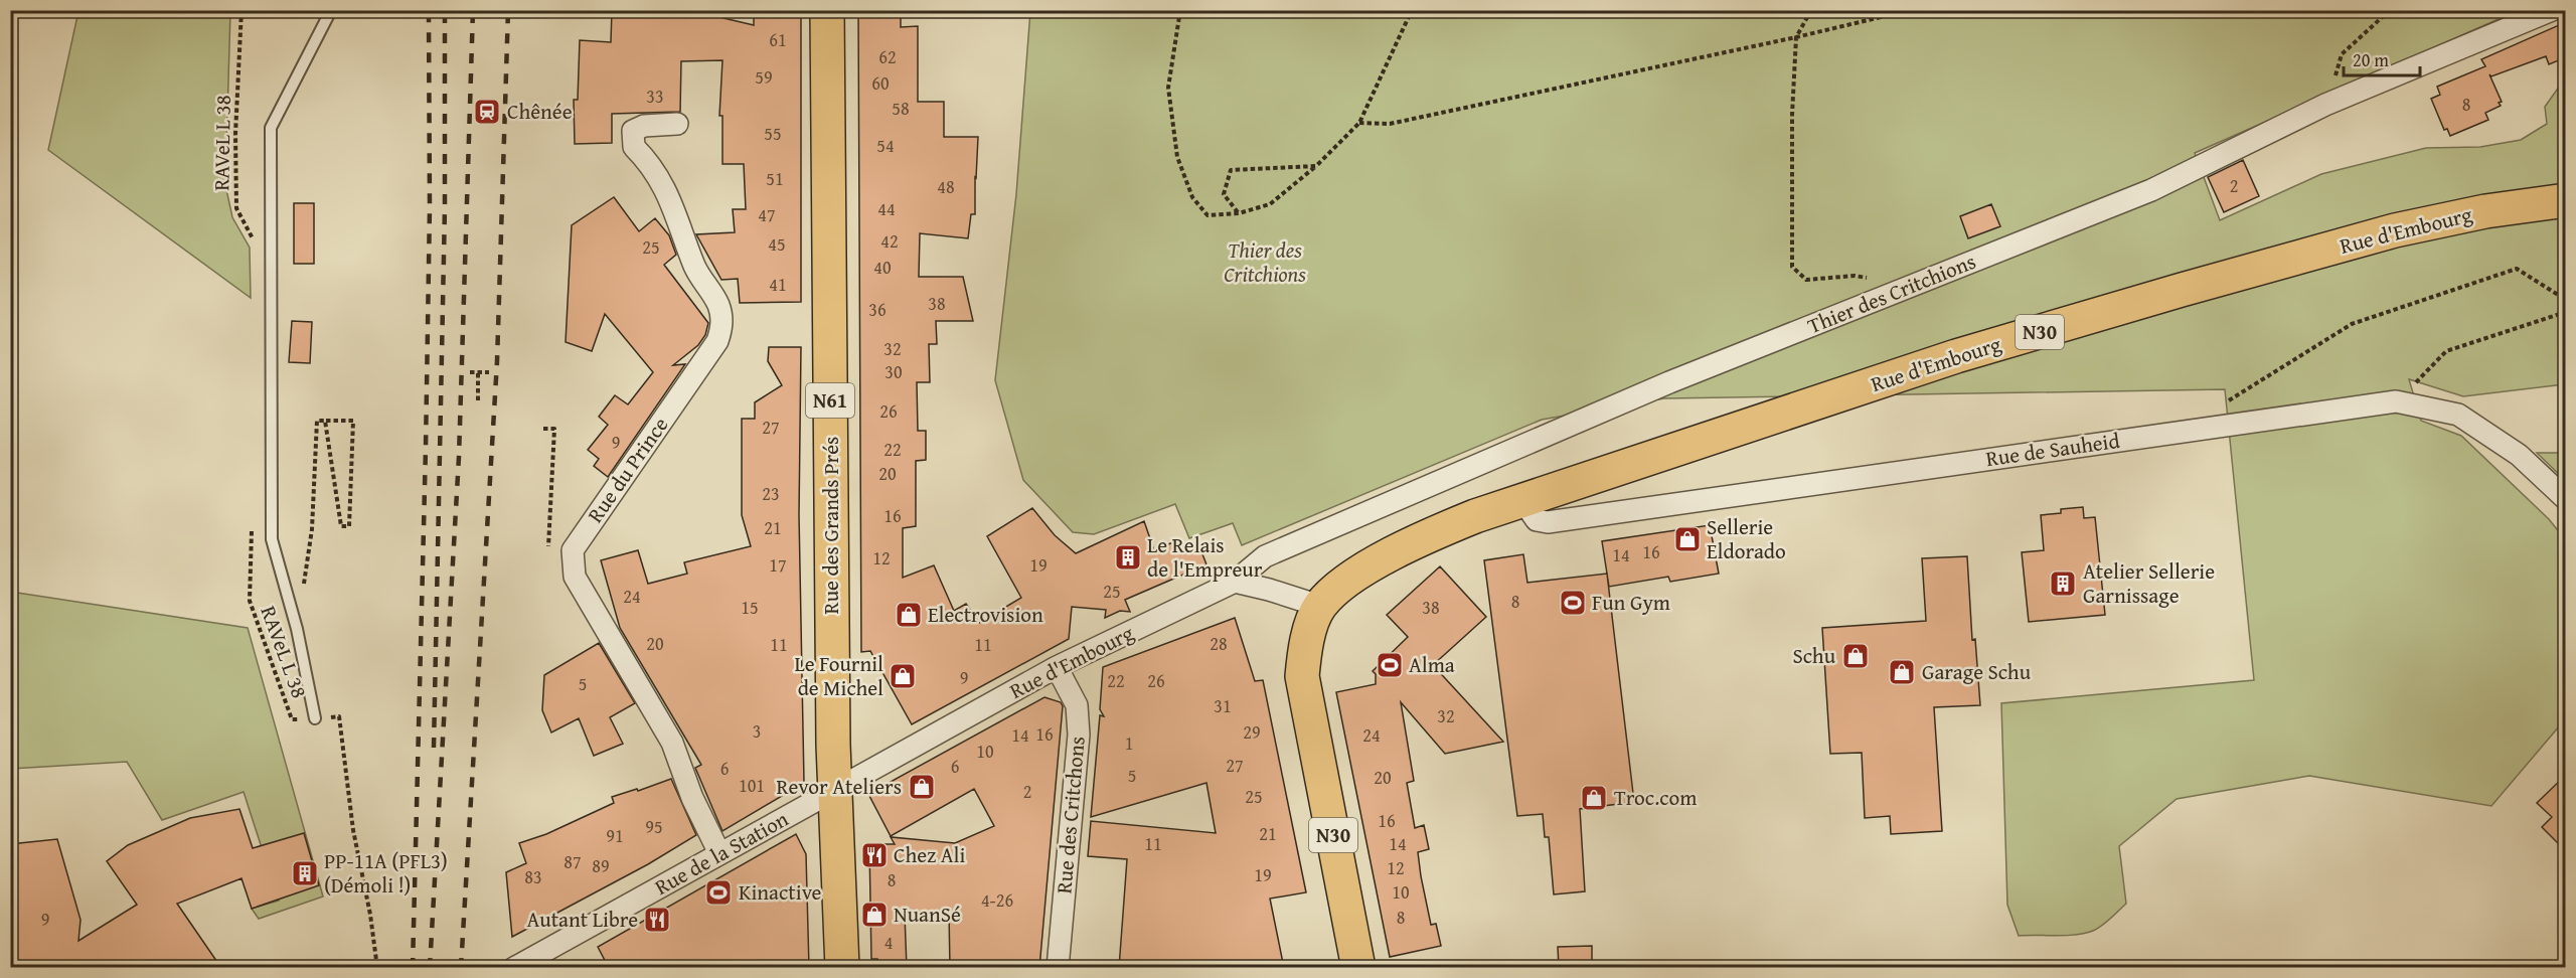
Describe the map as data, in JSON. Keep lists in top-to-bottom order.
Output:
{
  "streets": {
    "main road": [
      "Rue d'Embourg",
      "N30",
      "N61",
      "Rue des Grands Prés"
    ],
    "street": [
      "Thier des Critchions",
      "Rue de Sauheid",
      "Rue du Prince",
      "Rue des Critchons",
      "Rue de la Station"
    ],
    "path": ["RAVeL L 38"]
  },
  "crossings": [
    ["Rue d'Embourg", "Thier des Critchions"],
    ["Rue d'Embourg", "N30"],
    ["Rue d'Embourg", "Rue de Sauheid"],
    ["Rue d'Embourg", "Rue des Grands Prés"],
    ["Rue d'Embourg", "Rue des Critchons"],
    ["Rue d'Embourg", "Rue de la Station"],
    ["N30", "Rue de Sauheid"],
    ["Rue des Grands Prés", "Rue de la Station"]
  ],
  "parks": ["Thier des Critchions"],
  "places": {
    "station": ["Chênée"],
    "shop": [
      "Sellerie Eldorado",
      "Electrovision",
      "Schu",
      "Garage Schu",
      "Le Fournil de Michel",
      "Revor Ateliers",
      "Troc.com",
      "NuanSé"
    ],
    "building": ["Le Relais de l'Empreur", "Atelier Sellerie Garnissage", "PP-11A (PFL3) (Démoli !)"],
    "sports": ["Fun Gym", "Alma", "Kinactive"],
    "restaurant": ["Chez Ali", "Autant Libre"]
  },
  "house_numbers": [
    "61",
    "62",
    "59",
    "60",
    "33",
    "8",
    "58",
    "55",
    "54",
    "51",
    "2",
    "48",
    "44",
    "47",
    "42",
    "45",
    "25",
    "40",
    "41",
    "38",
    "36",
    "32",
    "30",
    "26",
    "27",
    "9",
    "22",
    "20",
    "23",
    "16",
    "21",
    "16",
    "14",
    "12",
    "17",
    "19",
    "25",
    "24",
    "8",
    "15",
    "38",
    "20",
    "28",
    "11",
    "11",
    "9",
    "22",
    "26",
    "5",
    "31",
    "32",
    "3",
    "29",
    "16",
    "14",
    "24",
    "1",
    "10",
    "27",
    "6",
    "6",
    "5",
    "20",
    "101",
    "2",
    "25",
    "16",
    "95",
    "21",
    "91",
    "11",
    "14",
    "87",
    "89",
    "12",
    "19",
    "83",
    "8",
    "10",
    "4-26",
    "8",
    "9",
    "4"
  ],
  "scale_bar": "20 m"
}
